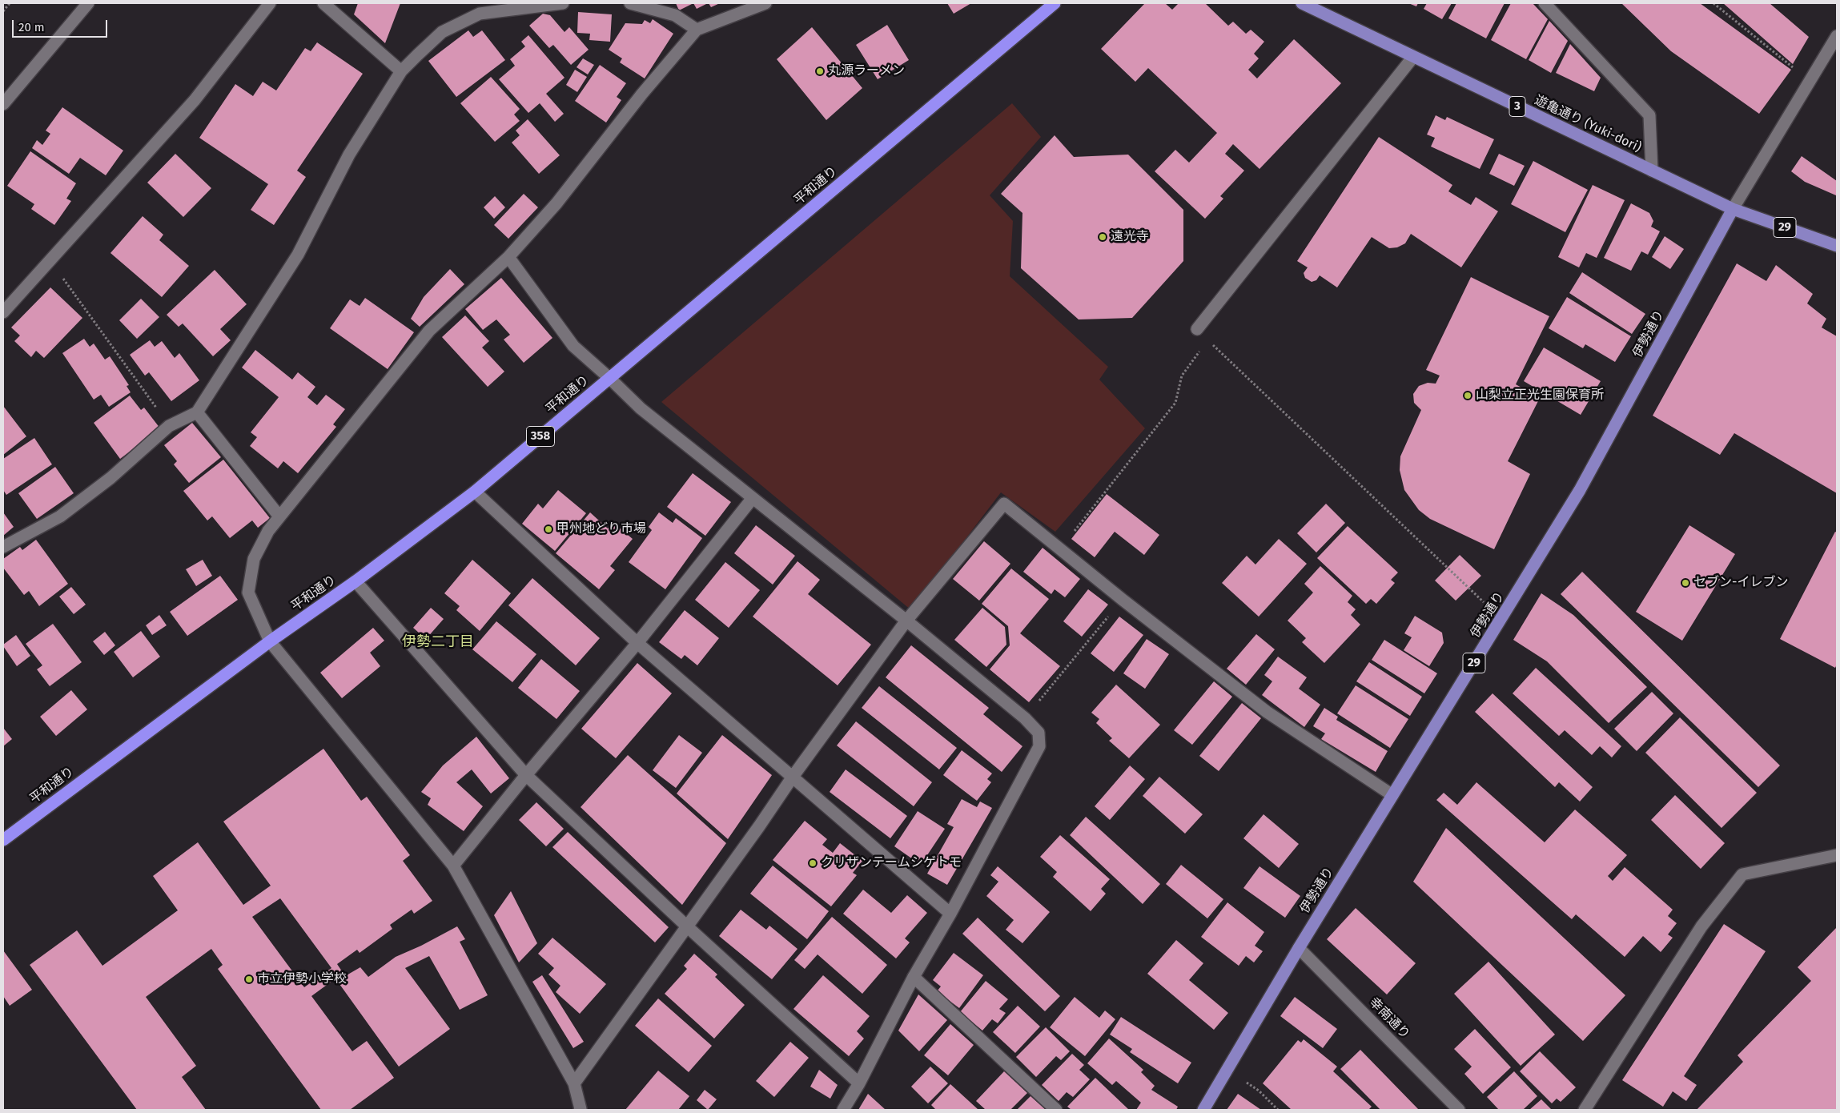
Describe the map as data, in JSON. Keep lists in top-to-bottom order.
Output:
{
  "streets": {
    "highway": ["平和通り", "358"],
    "main road": [
      "3",
      "遊亀通り (Yuki-dori)",
      "29",
      "伊勢通り"
    ],
    "street": ["幸南通り"]
  },
  "crossings": [
    ["遊亀通り (Yuki-dori)", "29"],
    ["遊亀通り (Yuki-dori)", "伊勢通り"],
    ["29", "伊勢通り"],
    ["伊勢通り", "幸南通り"]
  ],
  "districts": ["伊勢二丁目"],
  "places": [
    "丸源ラーメン",
    "遠光寺",
    "山梨立正光生園保育所",
    "甲州地どり市場",
    "セブン-イレブン",
    "クリザンテームシゲトモ",
    "市立伊勢小学校"
  ],
  "scale_bar": "20 m"
}
